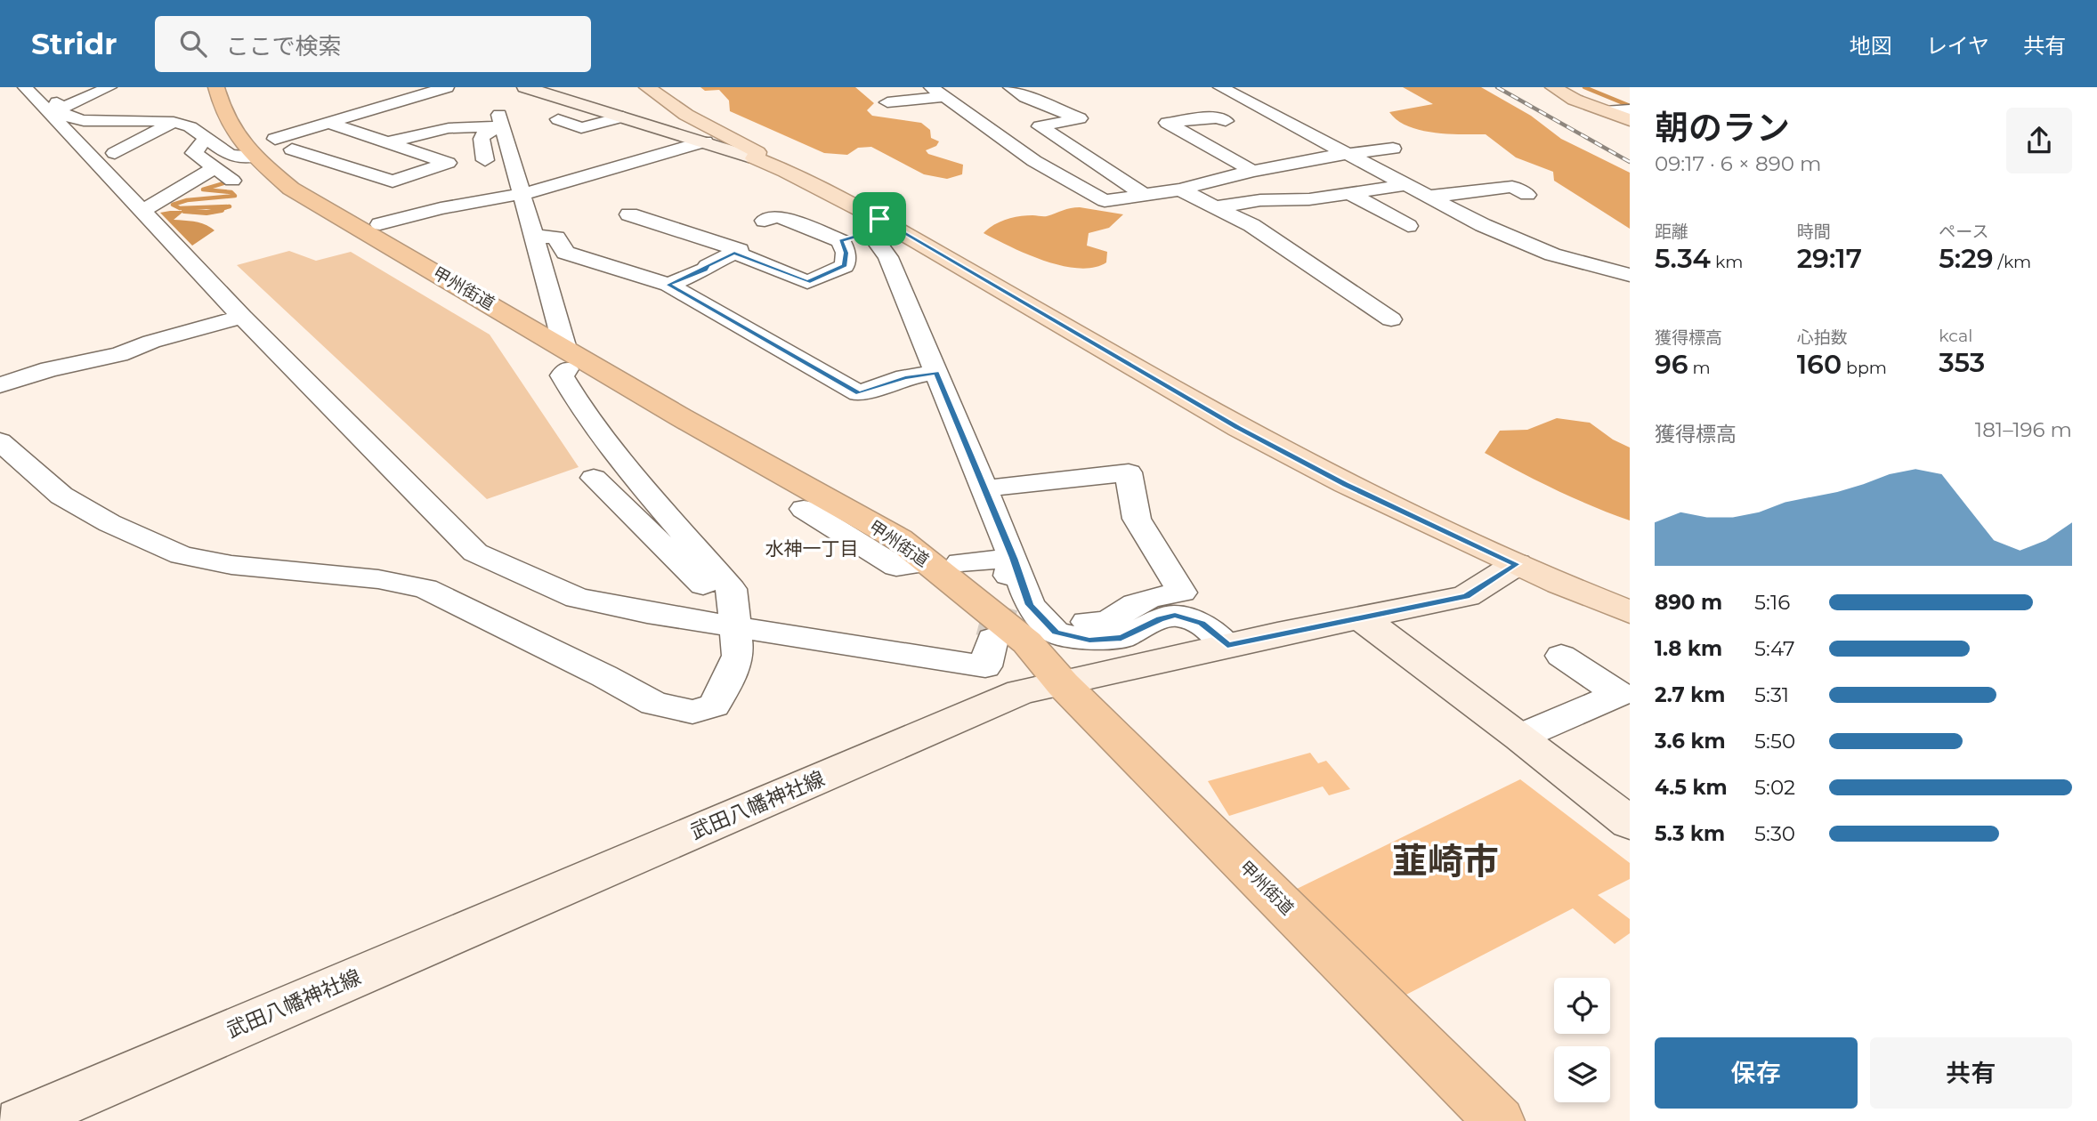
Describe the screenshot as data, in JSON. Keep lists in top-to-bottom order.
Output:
{
  "streets": {
    "highway": ["甲州街道"],
    "main road": ["武田八幡神社線"]
  },
  "crossings": [
    ["甲州街道", "武田八幡神社線"]
  ],
  "districts": ["水神一丁目", "韮崎市"],
  "page": {
    "header": "Stridr",
    "search": "ここで検索",
    "nav": ["地図", "レイヤ", "共有"],
    "heading": ["朝のラン", "09:17 · 6 × 890 m"],
    "stats": [
      ["距離", "5.34 km"],
      ["時間", "29:17"],
      ["ペース", "5:29 /km"],
      ["獲得標高", "96 m"],
      ["心拍数", "160 bpm"],
      ["kcal", "353"]
    ],
    "chart": ["獲得標高", "181–196 m"],
    "list": [
      {
        "name": "890 m",
        "note": "5:16"
      },
      {
        "name": "1.8 km",
        "note": "5:47"
      },
      {
        "name": "2.7 km",
        "note": "5:31"
      },
      {
        "name": "3.6 km",
        "note": "5:50"
      },
      {
        "name": "4.5 km",
        "note": "5:02"
      },
      {
        "name": "5.3 km",
        "note": "5:30"
      }
    ],
    "buttons": ["保存", "共有"]
  }
}
